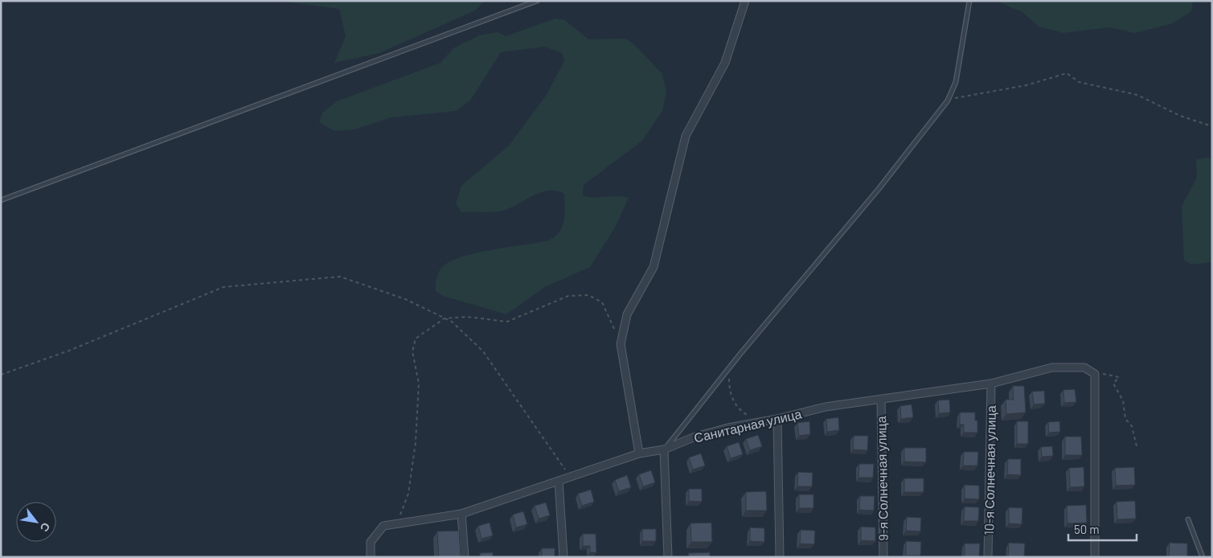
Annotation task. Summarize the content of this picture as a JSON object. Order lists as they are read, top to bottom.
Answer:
{
  "streets": {
    "street": ["Санитарная улица", "10-я Солнечная улица", "9-я Солнечная улица"]
  },
  "crossings": [
    ["Санитарная улица", "10-я Солнечная улица"],
    ["Санитарная улица", "9-я Солнечная улица"]
  ],
  "scale_bar": "50 m",
  "north": "bottom right"
}
